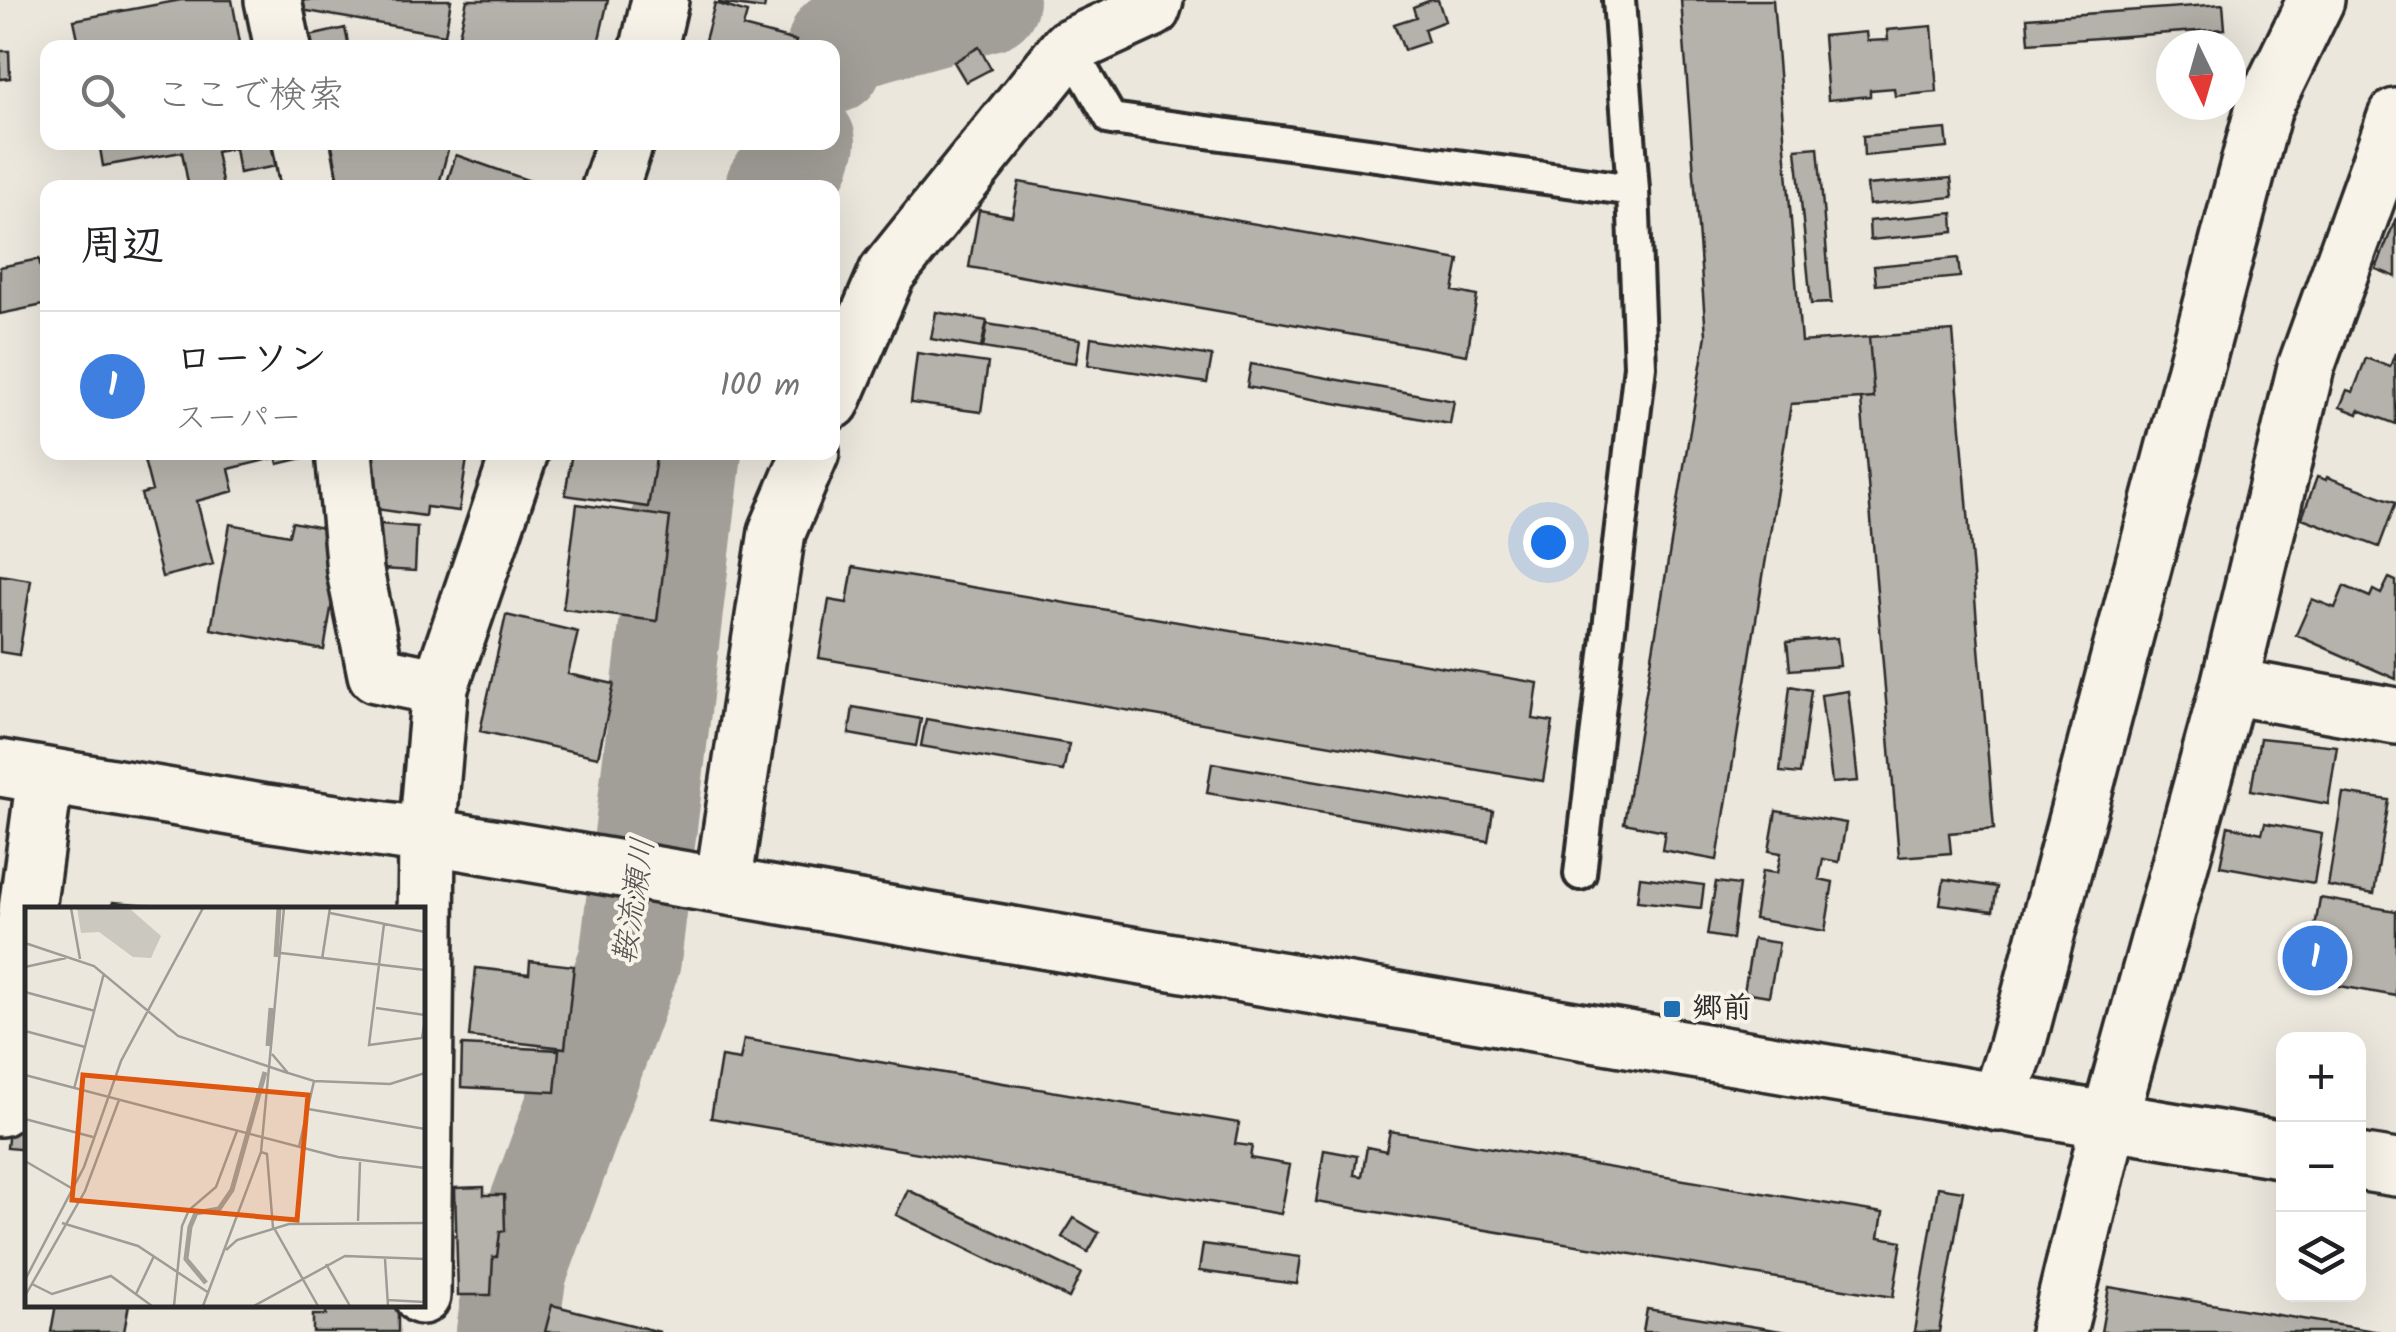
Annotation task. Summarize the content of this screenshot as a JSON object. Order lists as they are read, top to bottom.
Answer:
{
  "water": ["鞍流瀬川"],
  "places": {
    "transit": ["郷前"]
  },
  "north": "bottom",
  "page": {
    "search": "ここで検索",
    "heading": "周辺",
    "list": [
      {
        "mark": "1",
        "name": "ローソン",
        "note": "スーパー",
        "value": "100 m"
      }
    ],
    "pins": "1",
    "map_buttons": ["+", "−"]
  }
}
